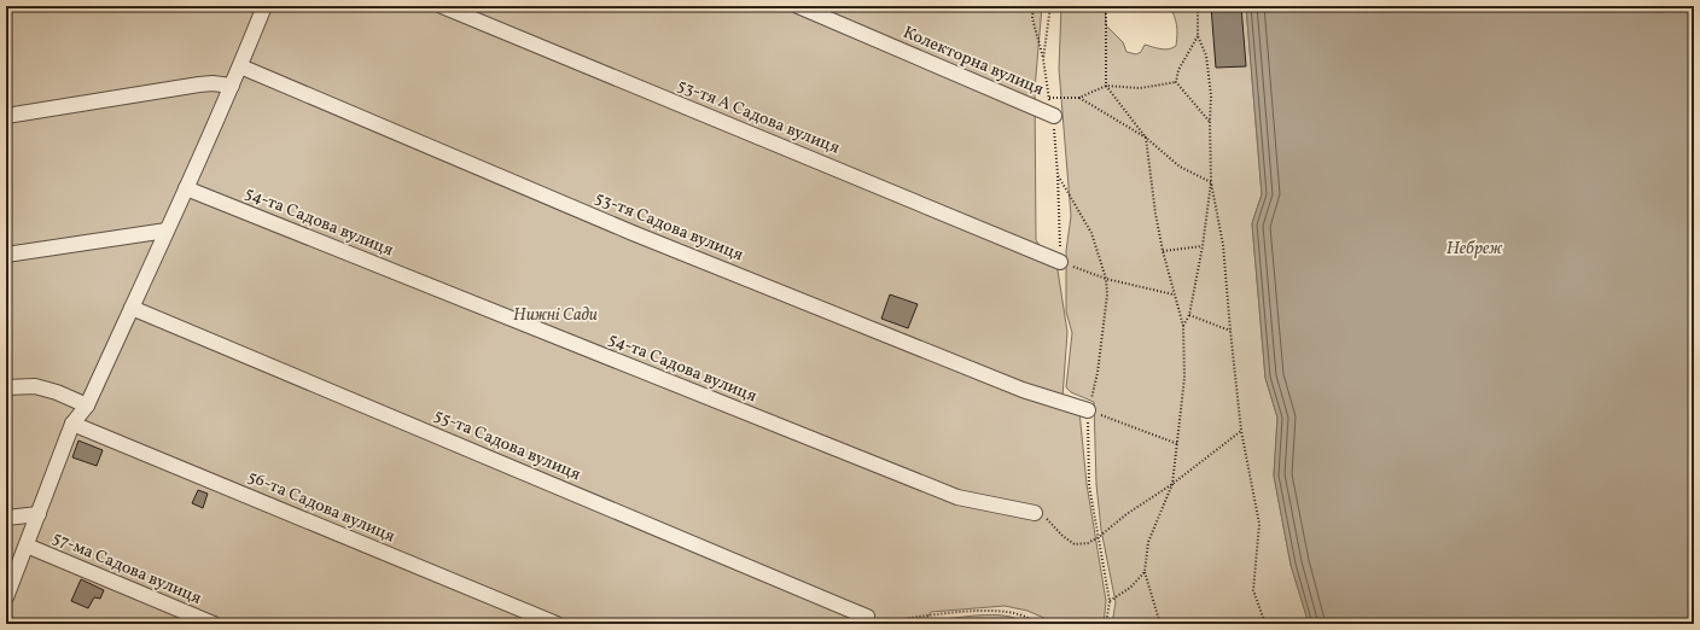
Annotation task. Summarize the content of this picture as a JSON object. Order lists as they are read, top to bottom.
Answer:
{
  "streets": {
    "street": [
      "Колекторна вулиця",
      "53-тя А Садова вулиця",
      "54-та Садова вулиця",
      "53-тя Садова вулиця",
      "55-та Садова вулиця",
      "56-та Садова вулиця",
      "57-ма Садова вулиця"
    ]
  },
  "water": ["Небреж"],
  "parks": ["Нижні Сади"]
}
